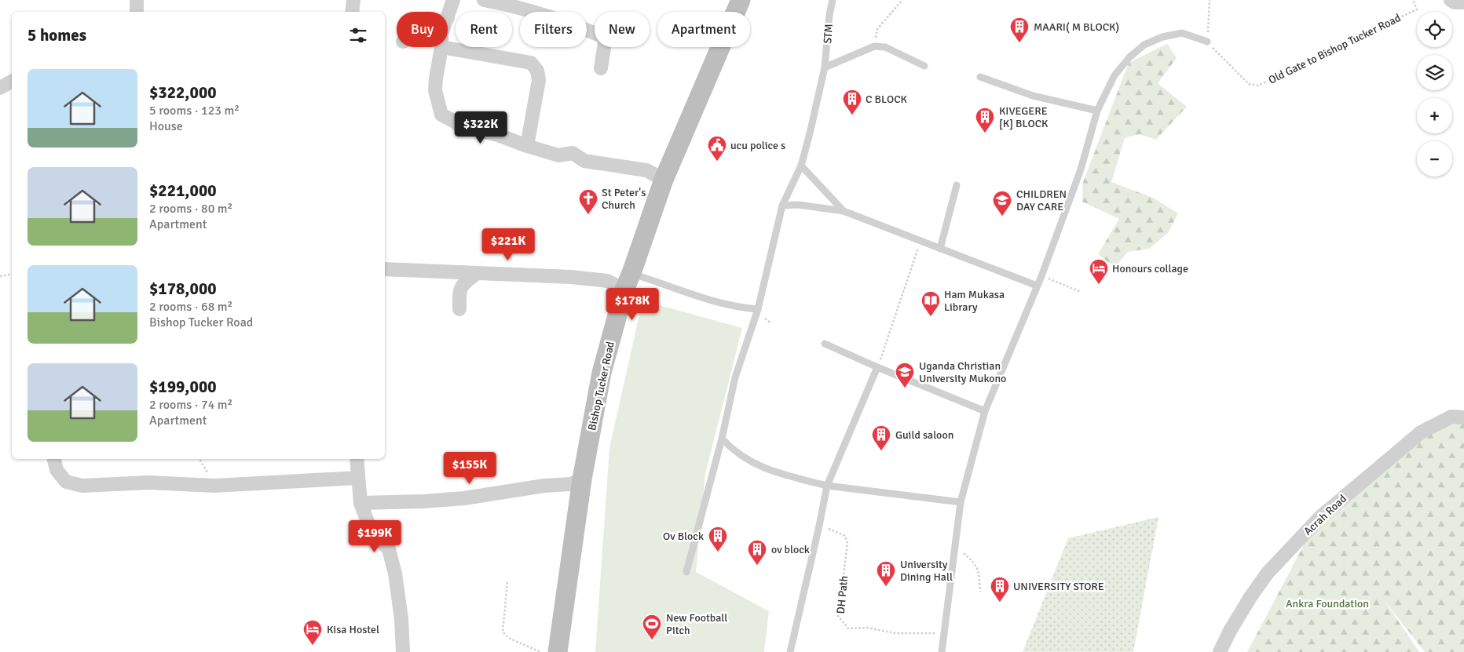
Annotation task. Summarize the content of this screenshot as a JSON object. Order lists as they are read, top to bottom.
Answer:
{
  "streets": {
    "main road": ["Bishop Tucker Road"],
    "street": ["Acrah Road"],
    "lane": ["STM"],
    "path": ["Old Gate to Bishop Tucker Road", "DH Path"]
  },
  "parks": ["Ankra Foundation"],
  "places": {
    "building": [
      "MAARI( M BLOCK)",
      "C BLOCK",
      "KIVEGERE [K] BLOCK",
      "Guild saloon",
      "Ov Block",
      "ov block",
      "University Dining Hall",
      "UNIVERSITY STORE"
    ],
    "public building": ["ucu police s"],
    "church": ["St Peter's Church"],
    "school or university": ["CHILDREN DAY CARE", "Uganda Christian University Mukono"],
    "hotel": ["Honours collage", "Kisa Hostel"],
    "library": ["Ham Mukasa Library"],
    "sports": ["New Football Pitch"]
  },
  "page": {
    "map_buttons": ["+", "−"],
    "chip": [
      "Buy",
      "Rent",
      "Filters",
      "New",
      "Apartment"
    ],
    "heading": "5 homes",
    "list": [
      {
        "name": "$322,000",
        "note": "5 rooms · 123 m² · House"
      },
      {
        "name": "$221,000",
        "note": "2 rooms · 80 m² · Apartment"
      },
      {
        "name": "$178,000",
        "note": "2 rooms · 68 m² · Bishop Tucker Road"
      },
      {
        "name": "$199,000",
        "note": "2 rooms · 74 m² · Apartment"
      }
    ],
    "price": [
      "$322K",
      "$221K",
      "$178K",
      "$155K",
      "$199K"
    ]
  }
}
